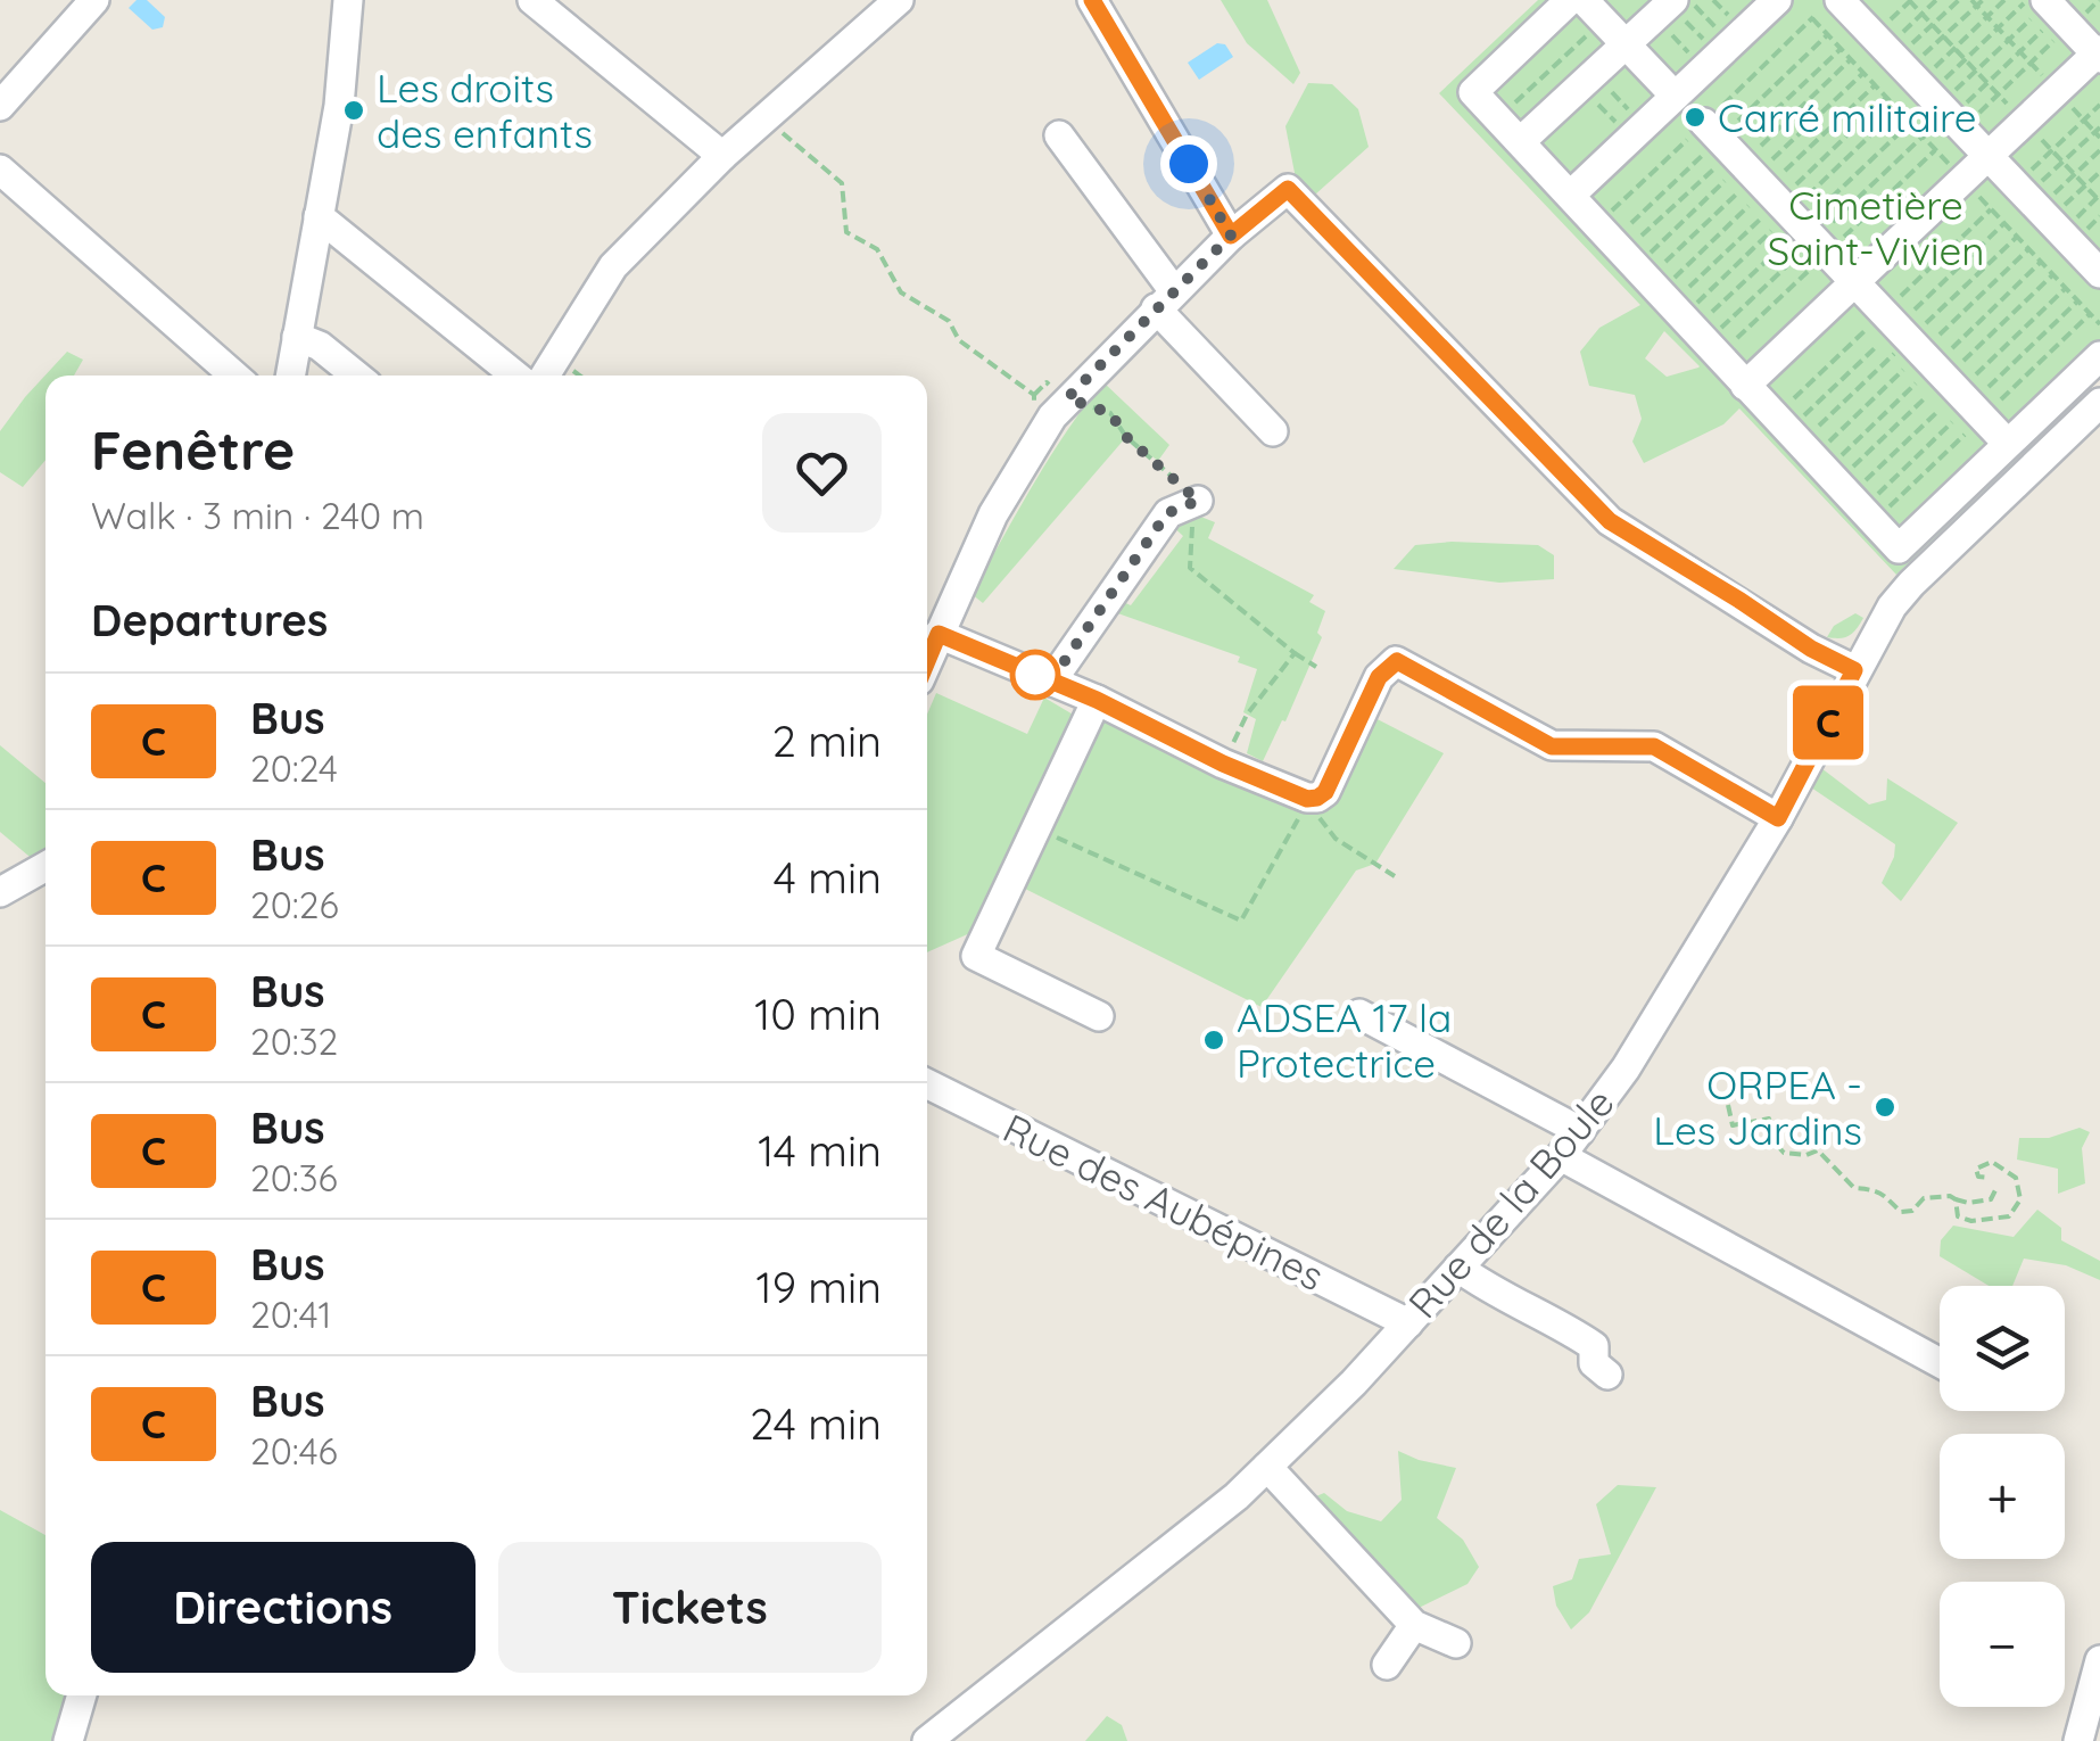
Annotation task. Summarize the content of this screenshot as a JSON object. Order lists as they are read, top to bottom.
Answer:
{
  "streets": {
    "street": ["Rue des Aubépines", "Rue de la Boule"]
  },
  "crossings": [
    ["Rue des Aubépines", "Rue de la Boule"]
  ],
  "parks": ["Cimetière Saint-Vivien"],
  "places": [
    "Les droits des enfants",
    "Carré militaire",
    "ADSEA 17 la Protectrice",
    "ORPEA - Les Jardins"
  ],
  "lines": ["bus line C"],
  "page": {
    "on_map": "C",
    "heading": [
      ["Fenêtre", "Walk · 3 min · 240 m"],
      "Departures"
    ],
    "list": [
      {
        "mark": "C",
        "name": "Bus",
        "note": "20:24",
        "value": "2 min"
      },
      {
        "mark": "C",
        "name": "Bus",
        "note": "20:26",
        "value": "4 min"
      },
      {
        "mark": "C",
        "name": "Bus",
        "note": "20:32",
        "value": "10 min"
      },
      {
        "mark": "C",
        "name": "Bus",
        "note": "20:36",
        "value": "14 min"
      },
      {
        "mark": "C",
        "name": "Bus",
        "note": "20:41",
        "value": "19 min"
      },
      {
        "mark": "C",
        "name": "Bus",
        "note": "20:46",
        "value": "24 min"
      }
    ],
    "map_buttons": ["+", "−"],
    "buttons": ["Directions", "Tickets"]
  }
}
